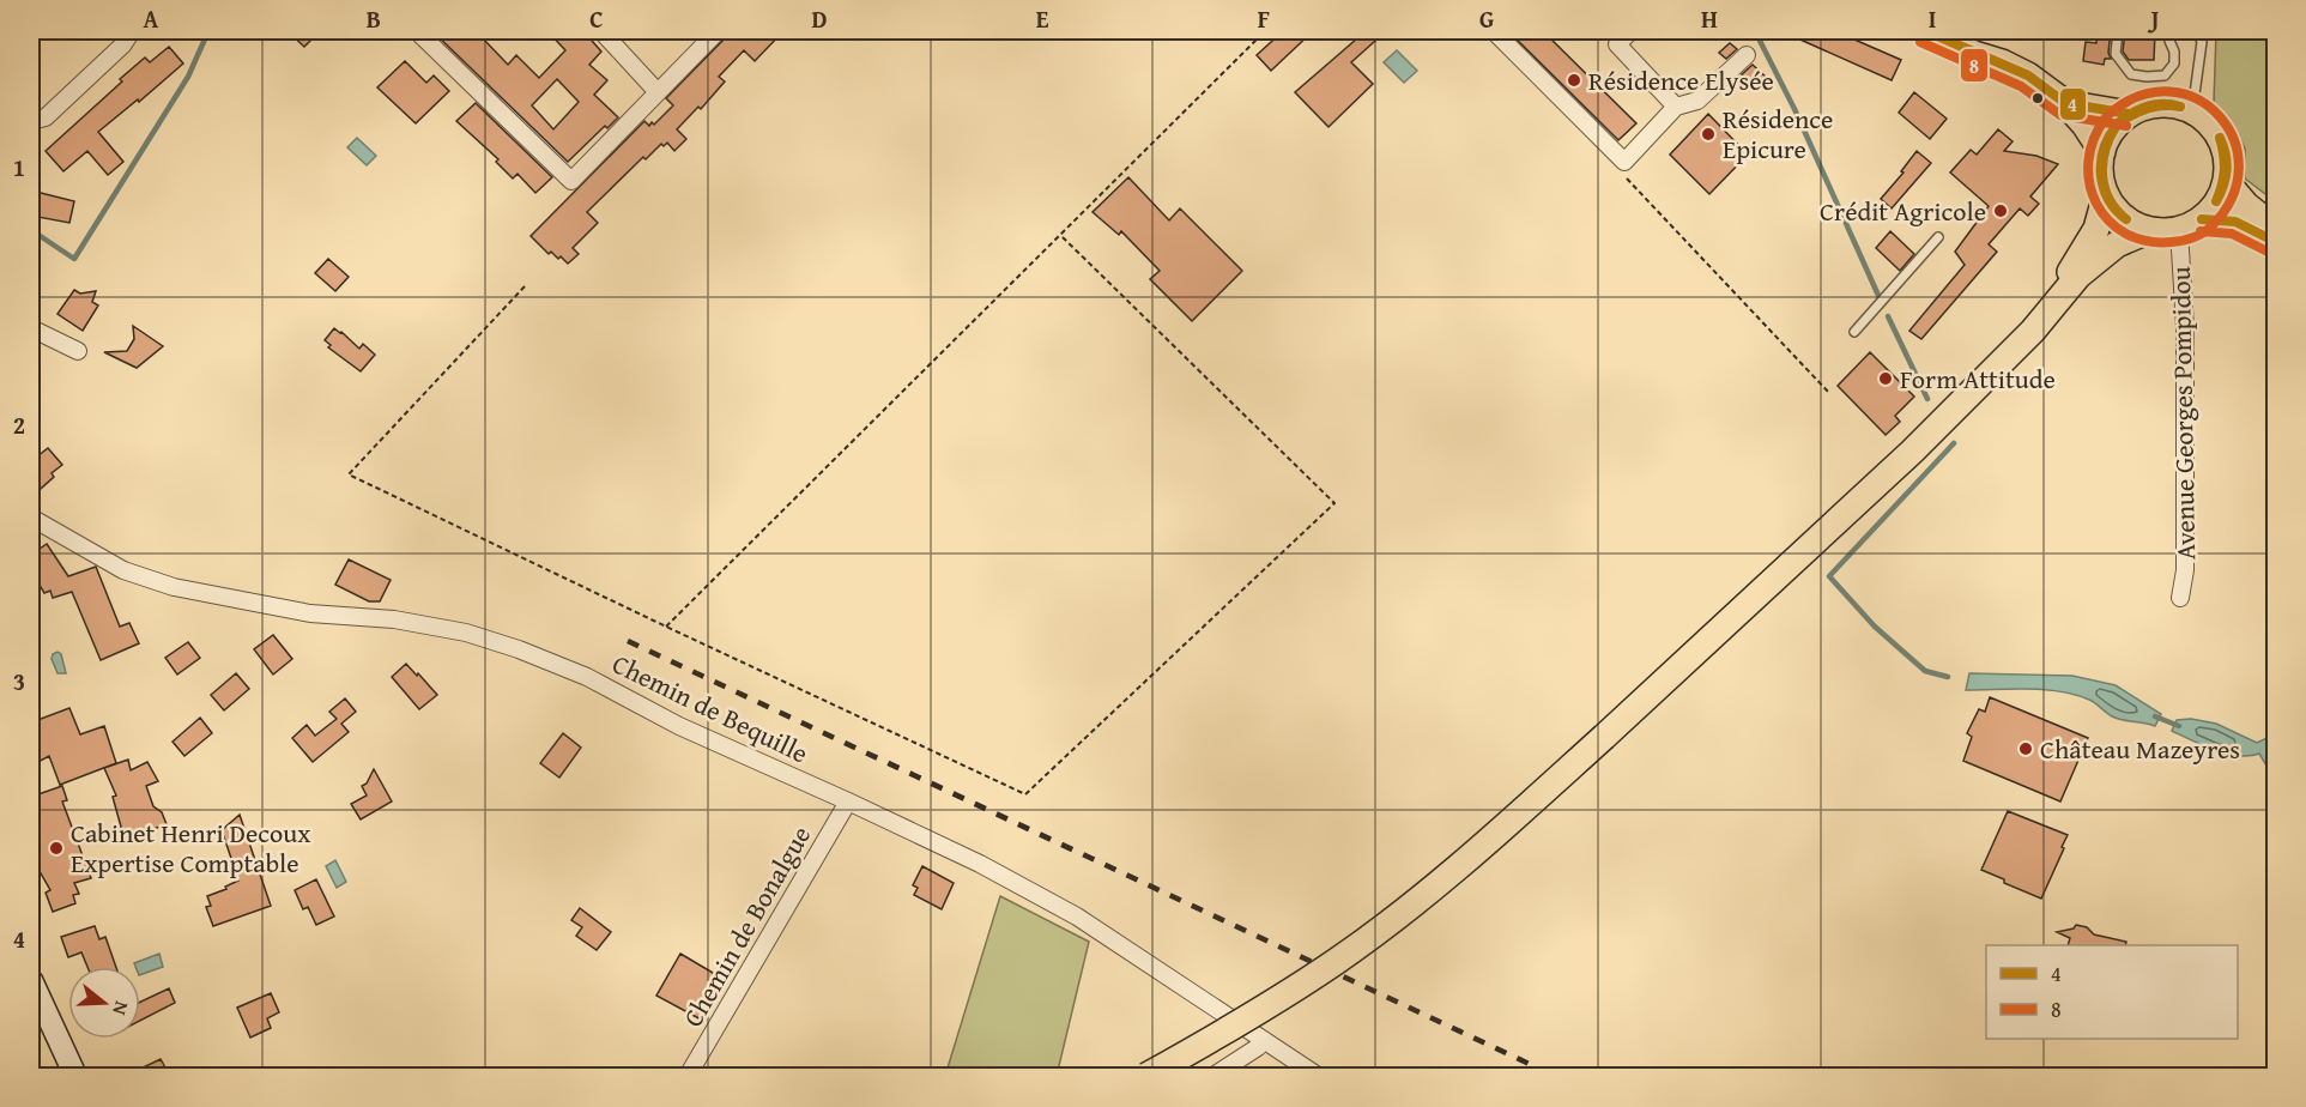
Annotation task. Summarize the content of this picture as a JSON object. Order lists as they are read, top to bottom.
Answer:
{
  "streets": {
    "street": ["Avenue Georges Pompidou", "Chemin de Bequille", "Chemin de Bonalgue"]
  },
  "crossings": [
    ["Chemin de Bequille", "Chemin de Bonalgue"]
  ],
  "places": [
    "Résidence Elysée",
    "Résidence Epicure",
    "Crédit Agricole",
    "Form Attitude",
    "Château Mazeyres",
    "Cabinet Henri Decoux Expertise Comptable"
  ],
  "lines": ["transit line 4", "transit line 8"],
  "legend": ["4", "8"],
  "north": "right",
  "grid": {
    "columns": [
      "A",
      "B",
      "C",
      "D",
      "E",
      "F",
      "G",
      "H",
      "I",
      "J"
    ],
    "rows": [
      "1",
      "2",
      "3",
      "4"
    ]
  }
}
